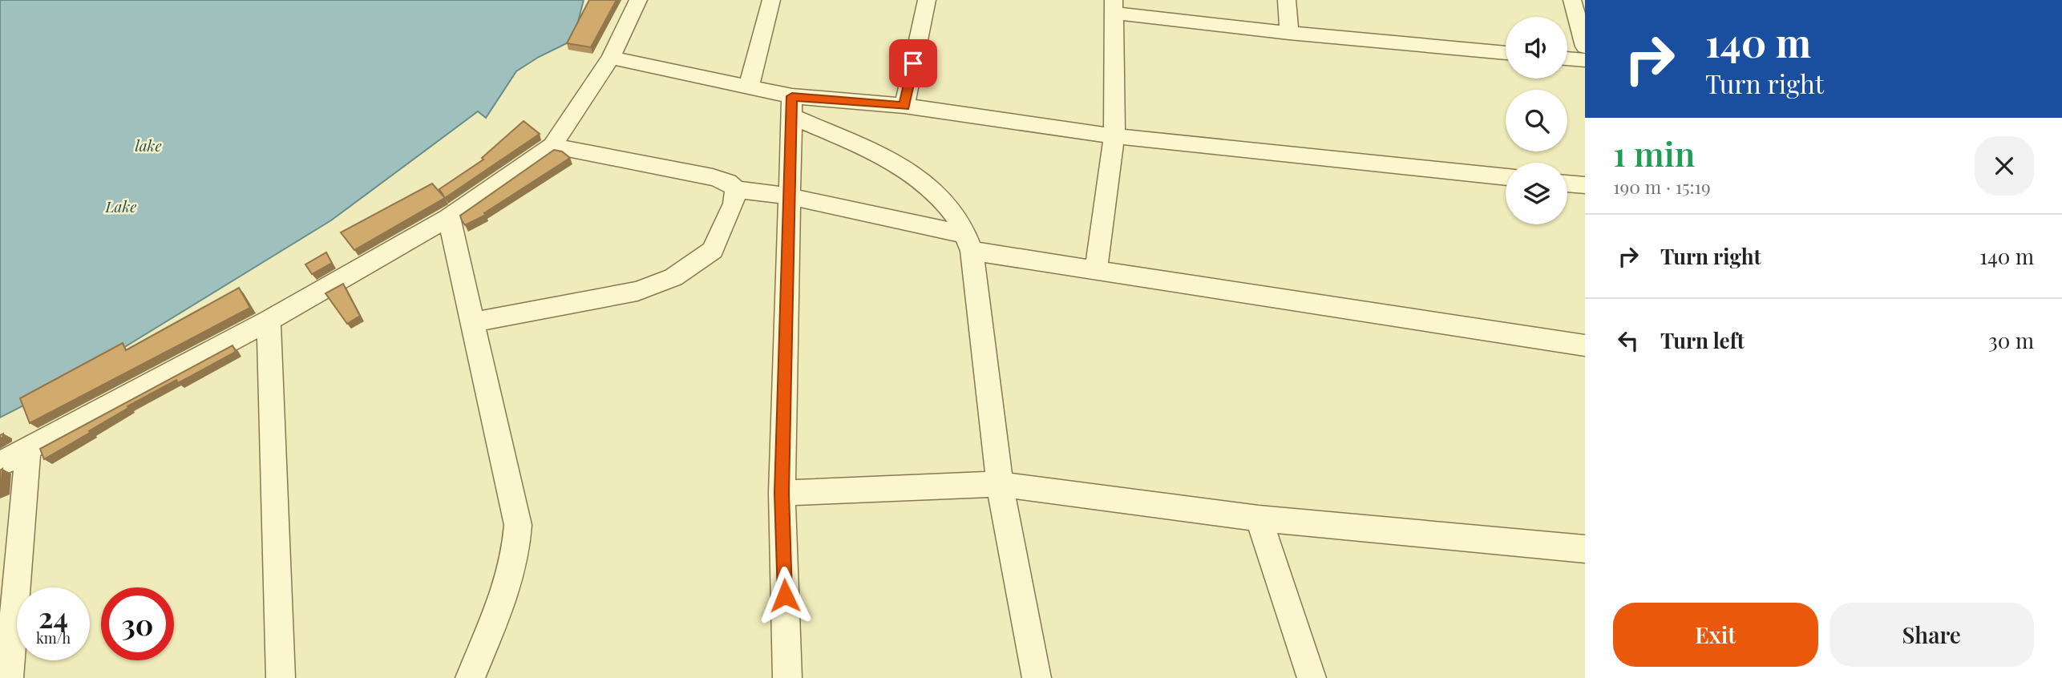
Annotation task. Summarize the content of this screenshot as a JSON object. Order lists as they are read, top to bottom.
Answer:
{
  "water": ["lake", "Lake"],
  "page": {
    "turn": ["140 m", "Turn right"],
    "heading": ["1 min", "190 m · 15:19"],
    "list": [
      {
        "name": "Turn right",
        "value": "140 m"
      },
      {
        "name": "Turn left",
        "value": "30 m"
      }
    ],
    "speed": "24 km/h",
    "limit": "30",
    "buttons": ["Exit", "Share"]
  }
}
